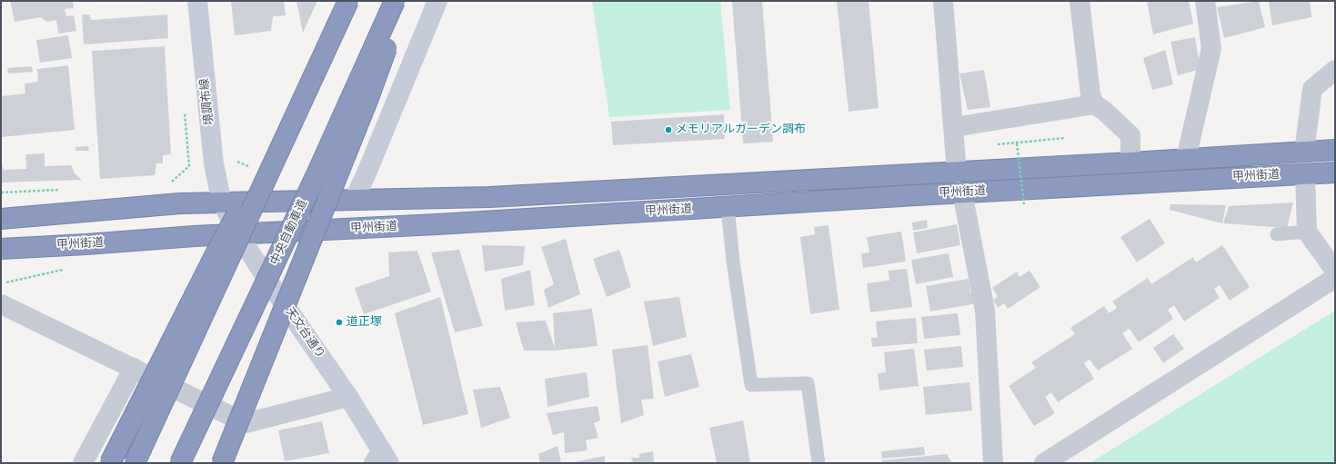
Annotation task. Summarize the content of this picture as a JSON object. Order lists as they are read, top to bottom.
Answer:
{
  "streets": {
    "highway": ["甲州街道", "中央自動車道"],
    "main road": ["境調布線", "天文台通り"]
  },
  "crossings": [
    ["境調布線", "甲州街道"],
    ["境調布線", "天文台通り"],
    ["甲州街道", "天文台通り"]
  ],
  "places": ["メモリアルガーデン調布", "道正塚"]
}
